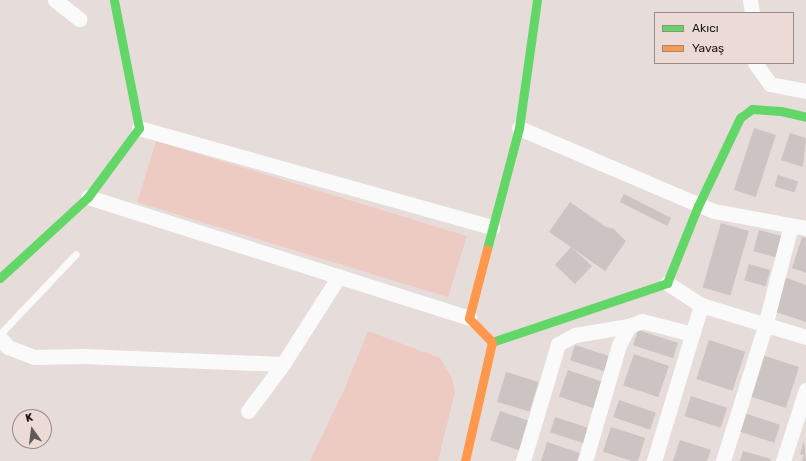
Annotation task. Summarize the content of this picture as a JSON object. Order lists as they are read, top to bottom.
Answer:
{
  "legend": ["Akıcı", "Yavaş"],
  "north": "top"
}
